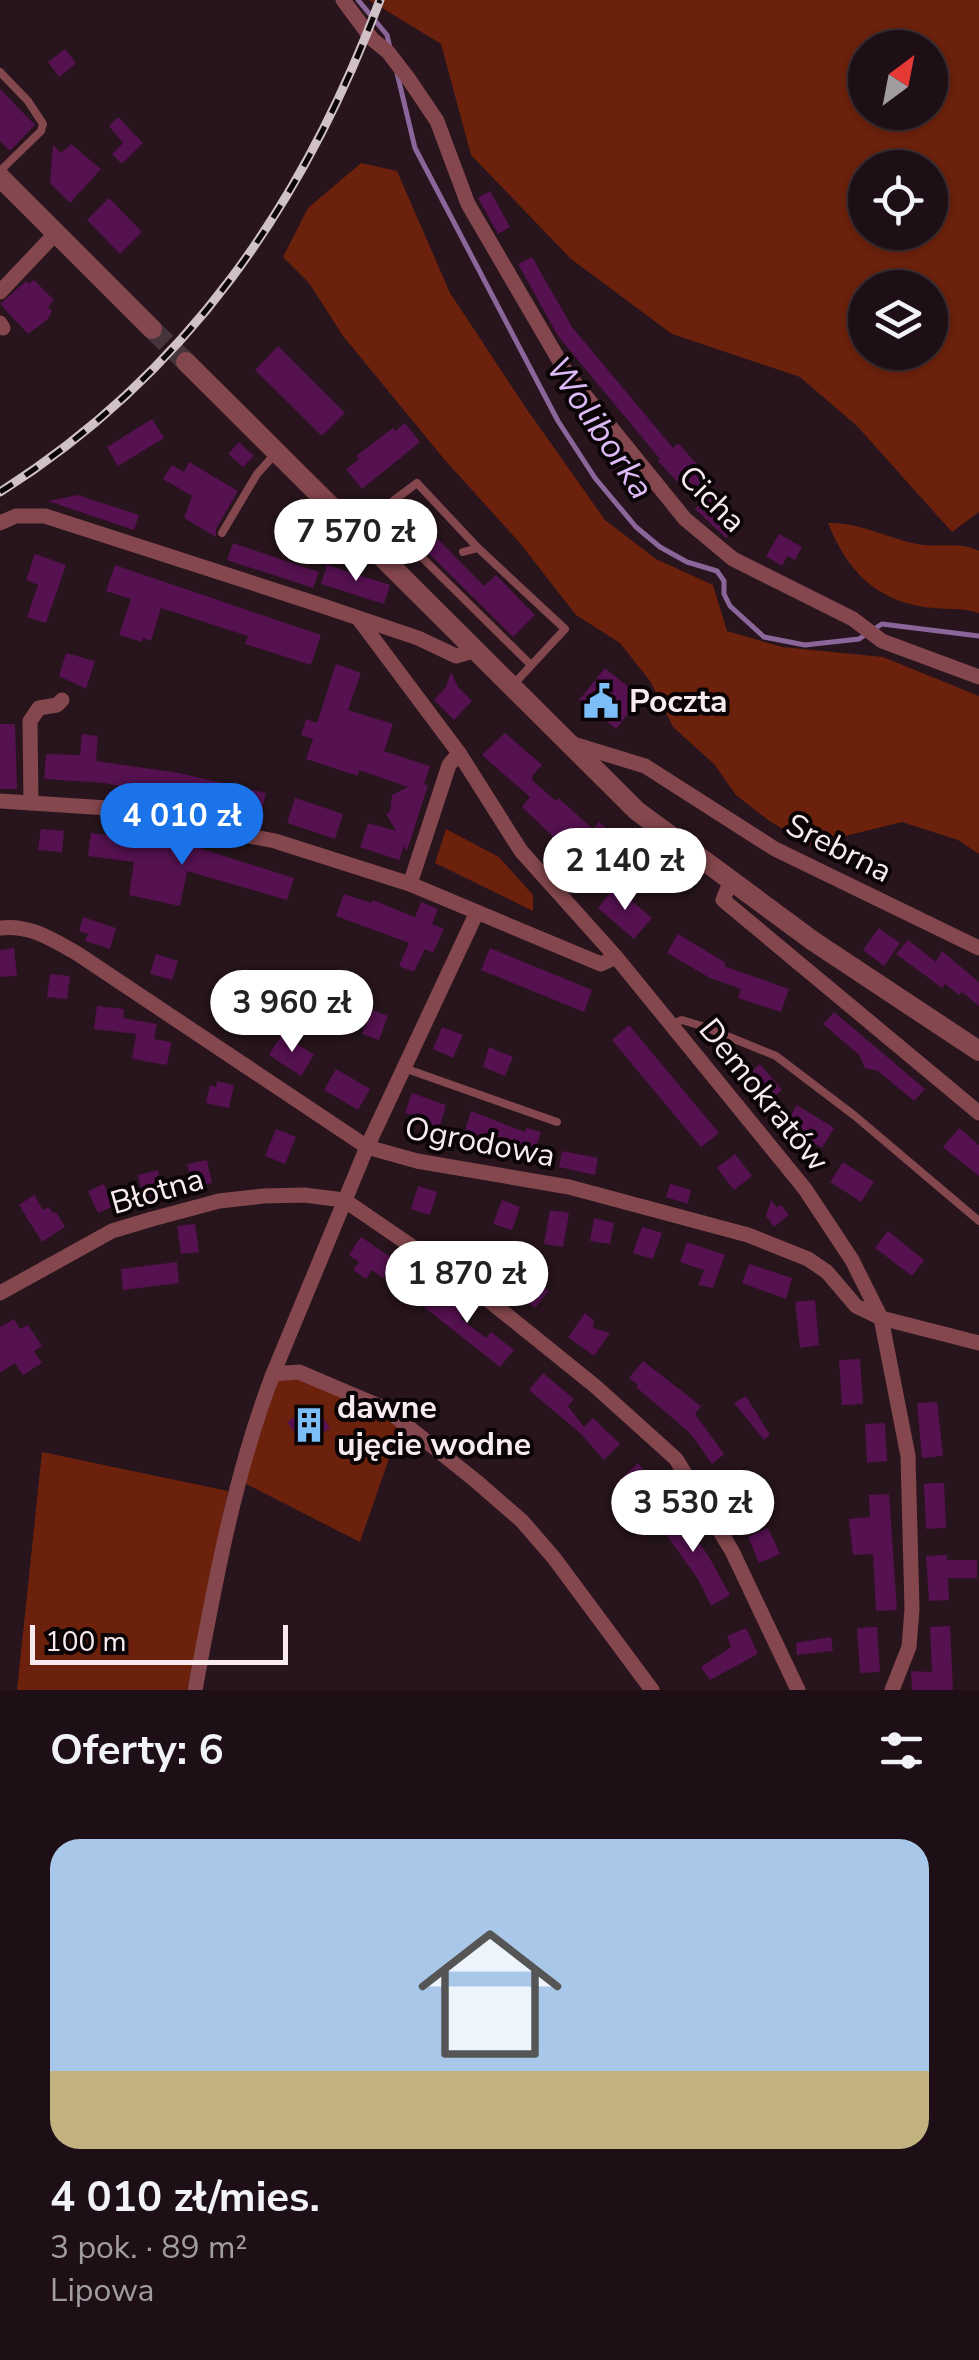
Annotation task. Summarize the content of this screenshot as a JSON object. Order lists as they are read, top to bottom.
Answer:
{
  "streets": {
    "street": [
      "Cicha",
      "Srebrna",
      "Demokratów",
      "Ogrodowa",
      "Błotna"
    ]
  },
  "crossings": [
    ["Demokratów", "Ogrodowa"]
  ],
  "water": ["Woliborka"],
  "places": {
    "public building": ["Poczta"],
    "building": ["dawne ujęcie wodne"]
  },
  "scale_bar": "100 m",
  "north": "top right",
  "page": {
    "price": [
      "7 570 zł",
      "4 010 zł",
      "2 140 zł",
      "3 960 zł",
      "1 870 zł",
      "3 530 zł"
    ],
    "scale": "100 m",
    "heading": "Oferty: 6",
    "list": [
      {
        "name": "4 010 zł/mies.",
        "note": "3 pok. · 89 m² · Lipowa"
      }
    ]
  }
}
